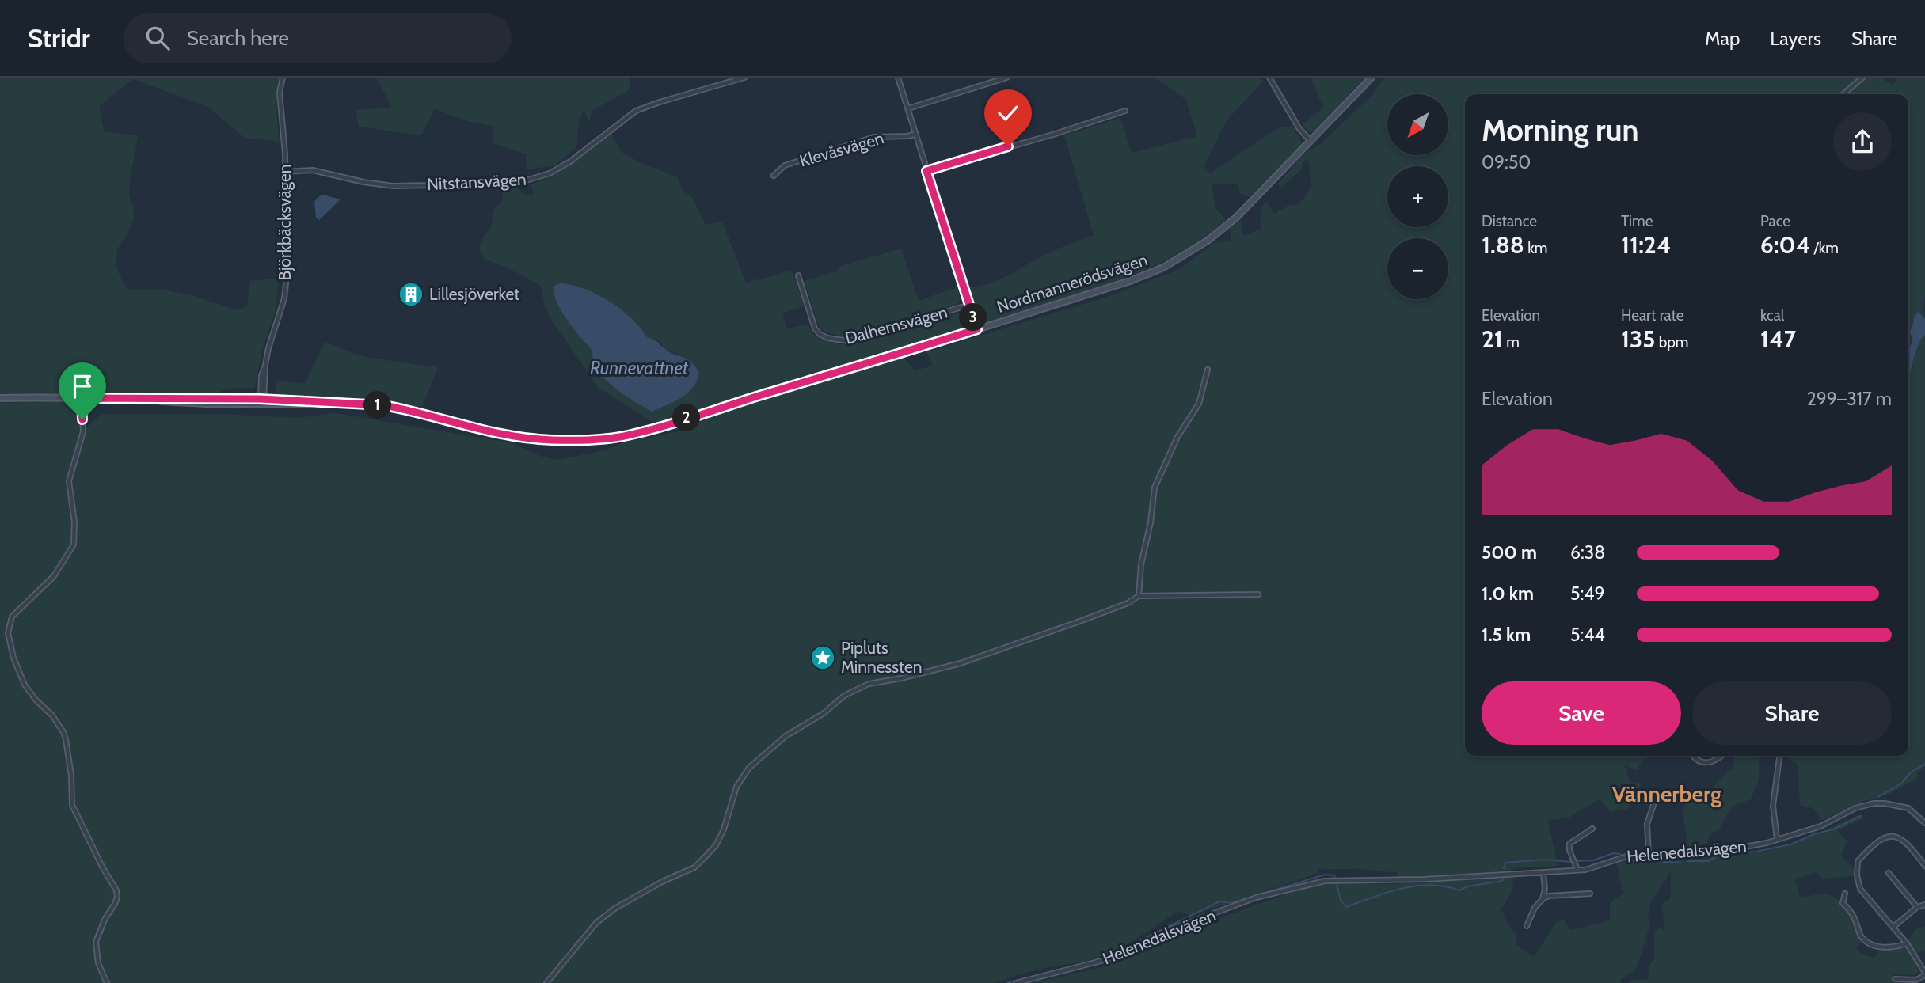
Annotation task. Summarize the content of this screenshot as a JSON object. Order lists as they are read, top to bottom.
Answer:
{
  "streets": {
    "main road": ["Nordmannerödsvägen"],
    "street": [
      "Klevåsvägen",
      "Nitstansvägen",
      "Björkbäcksvägen",
      "Dalhemsvägen",
      "Helenedalsvägen"
    ]
  },
  "crossings": [
    ["Nitstansvägen", "Björkbäcksvägen"],
    ["Björkbäcksvägen", "Nordmannerödsvägen"]
  ],
  "districts": ["Vännerberg"],
  "water": ["Runnevattnet"],
  "places": {
    "building": ["Lillesjöverket"],
    "place": ["Pipluts Minnessten"]
  },
  "north": "bottom left",
  "page": {
    "header": "Stridr",
    "search": "Search here",
    "nav": ["Map", "Layers", "Share"],
    "map_buttons": ["+", "−"],
    "heading": ["Morning run", "09:50"],
    "stats": [
      ["Distance", "1.88 km"],
      ["Time", "11:24"],
      ["Pace", "6:04 /km"],
      ["Elevation", "21 m"],
      ["Heart rate", "135 bpm"],
      ["kcal", "147"]
    ],
    "pins": ["3", "1", "2"],
    "chart": ["Elevation", "299–317 m"],
    "list": [
      {
        "name": "500 m",
        "note": "6:38"
      },
      {
        "name": "1.0 km",
        "note": "5:49"
      },
      {
        "name": "1.5 km",
        "note": "5:44"
      }
    ],
    "buttons": ["Save", "Share"]
  }
}
